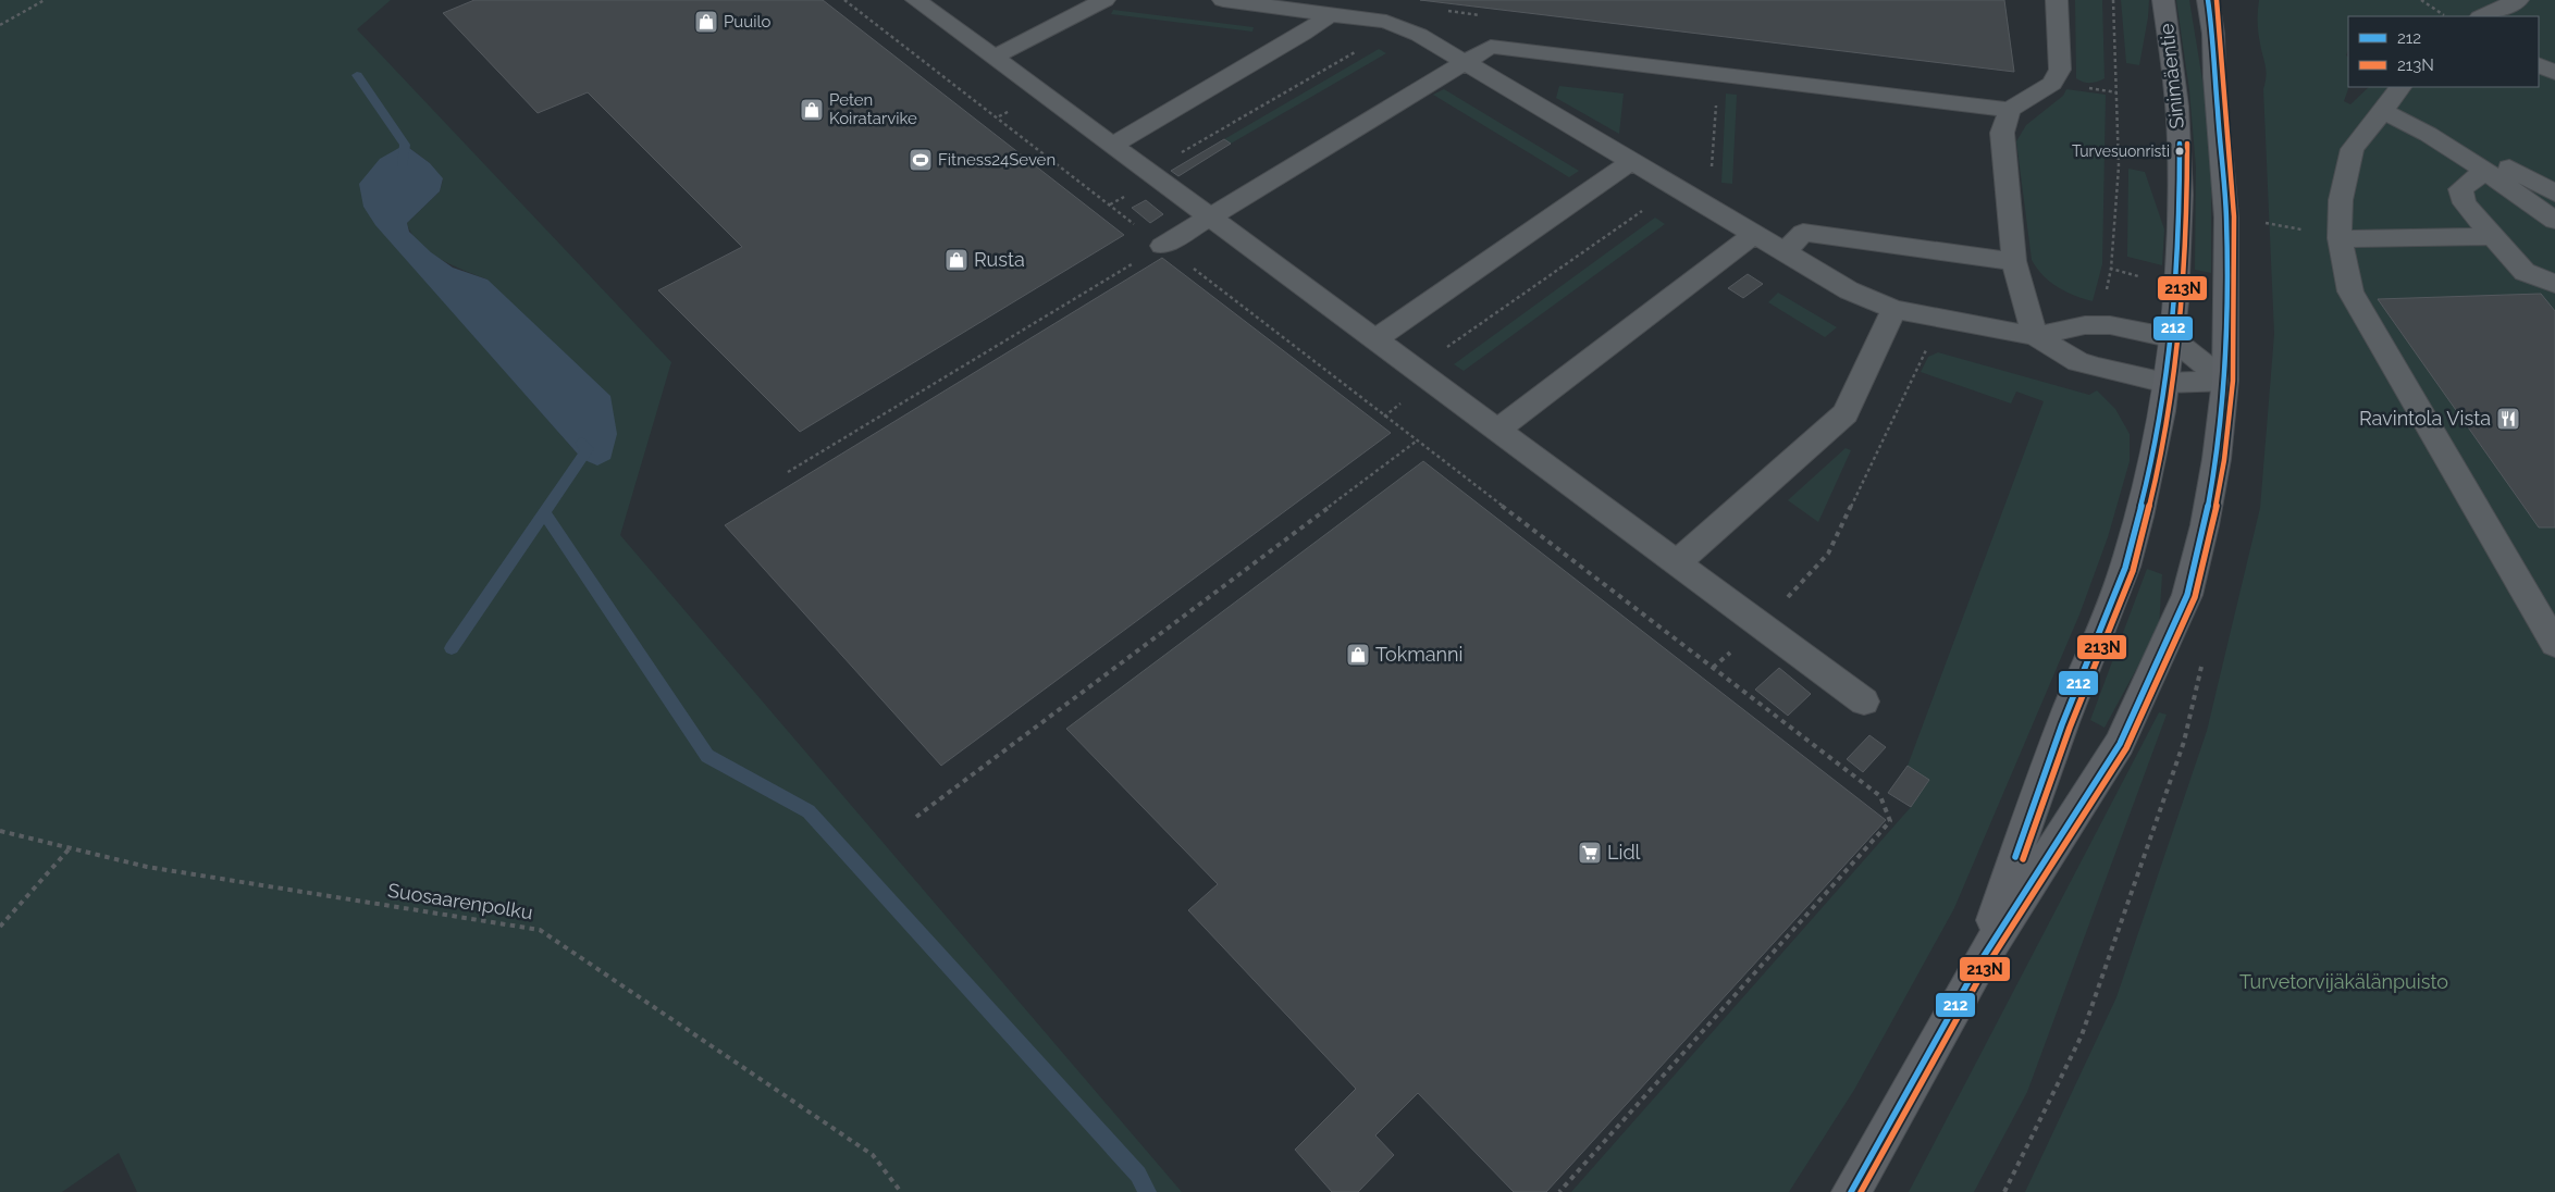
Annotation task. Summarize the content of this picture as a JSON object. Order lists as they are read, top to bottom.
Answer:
{
  "streets": {
    "main road": ["Sinimäentie"],
    "path": ["Suosaarenpolku"]
  },
  "parks": ["Turvetorvijäkälänpuisto"],
  "places": {
    "shop": [
      "Puuilo",
      "Peten Koiratarvike",
      "Rusta",
      "Tokmanni"
    ],
    "other": ["Turvesuonristi"],
    "sports": ["Fitness24Seven"],
    "restaurant": ["Ravintola Vista"],
    "supermarket": ["Lidl"]
  },
  "lines": ["transit line 212", "transit line 213N"],
  "legend": ["212", "213N"]
}
